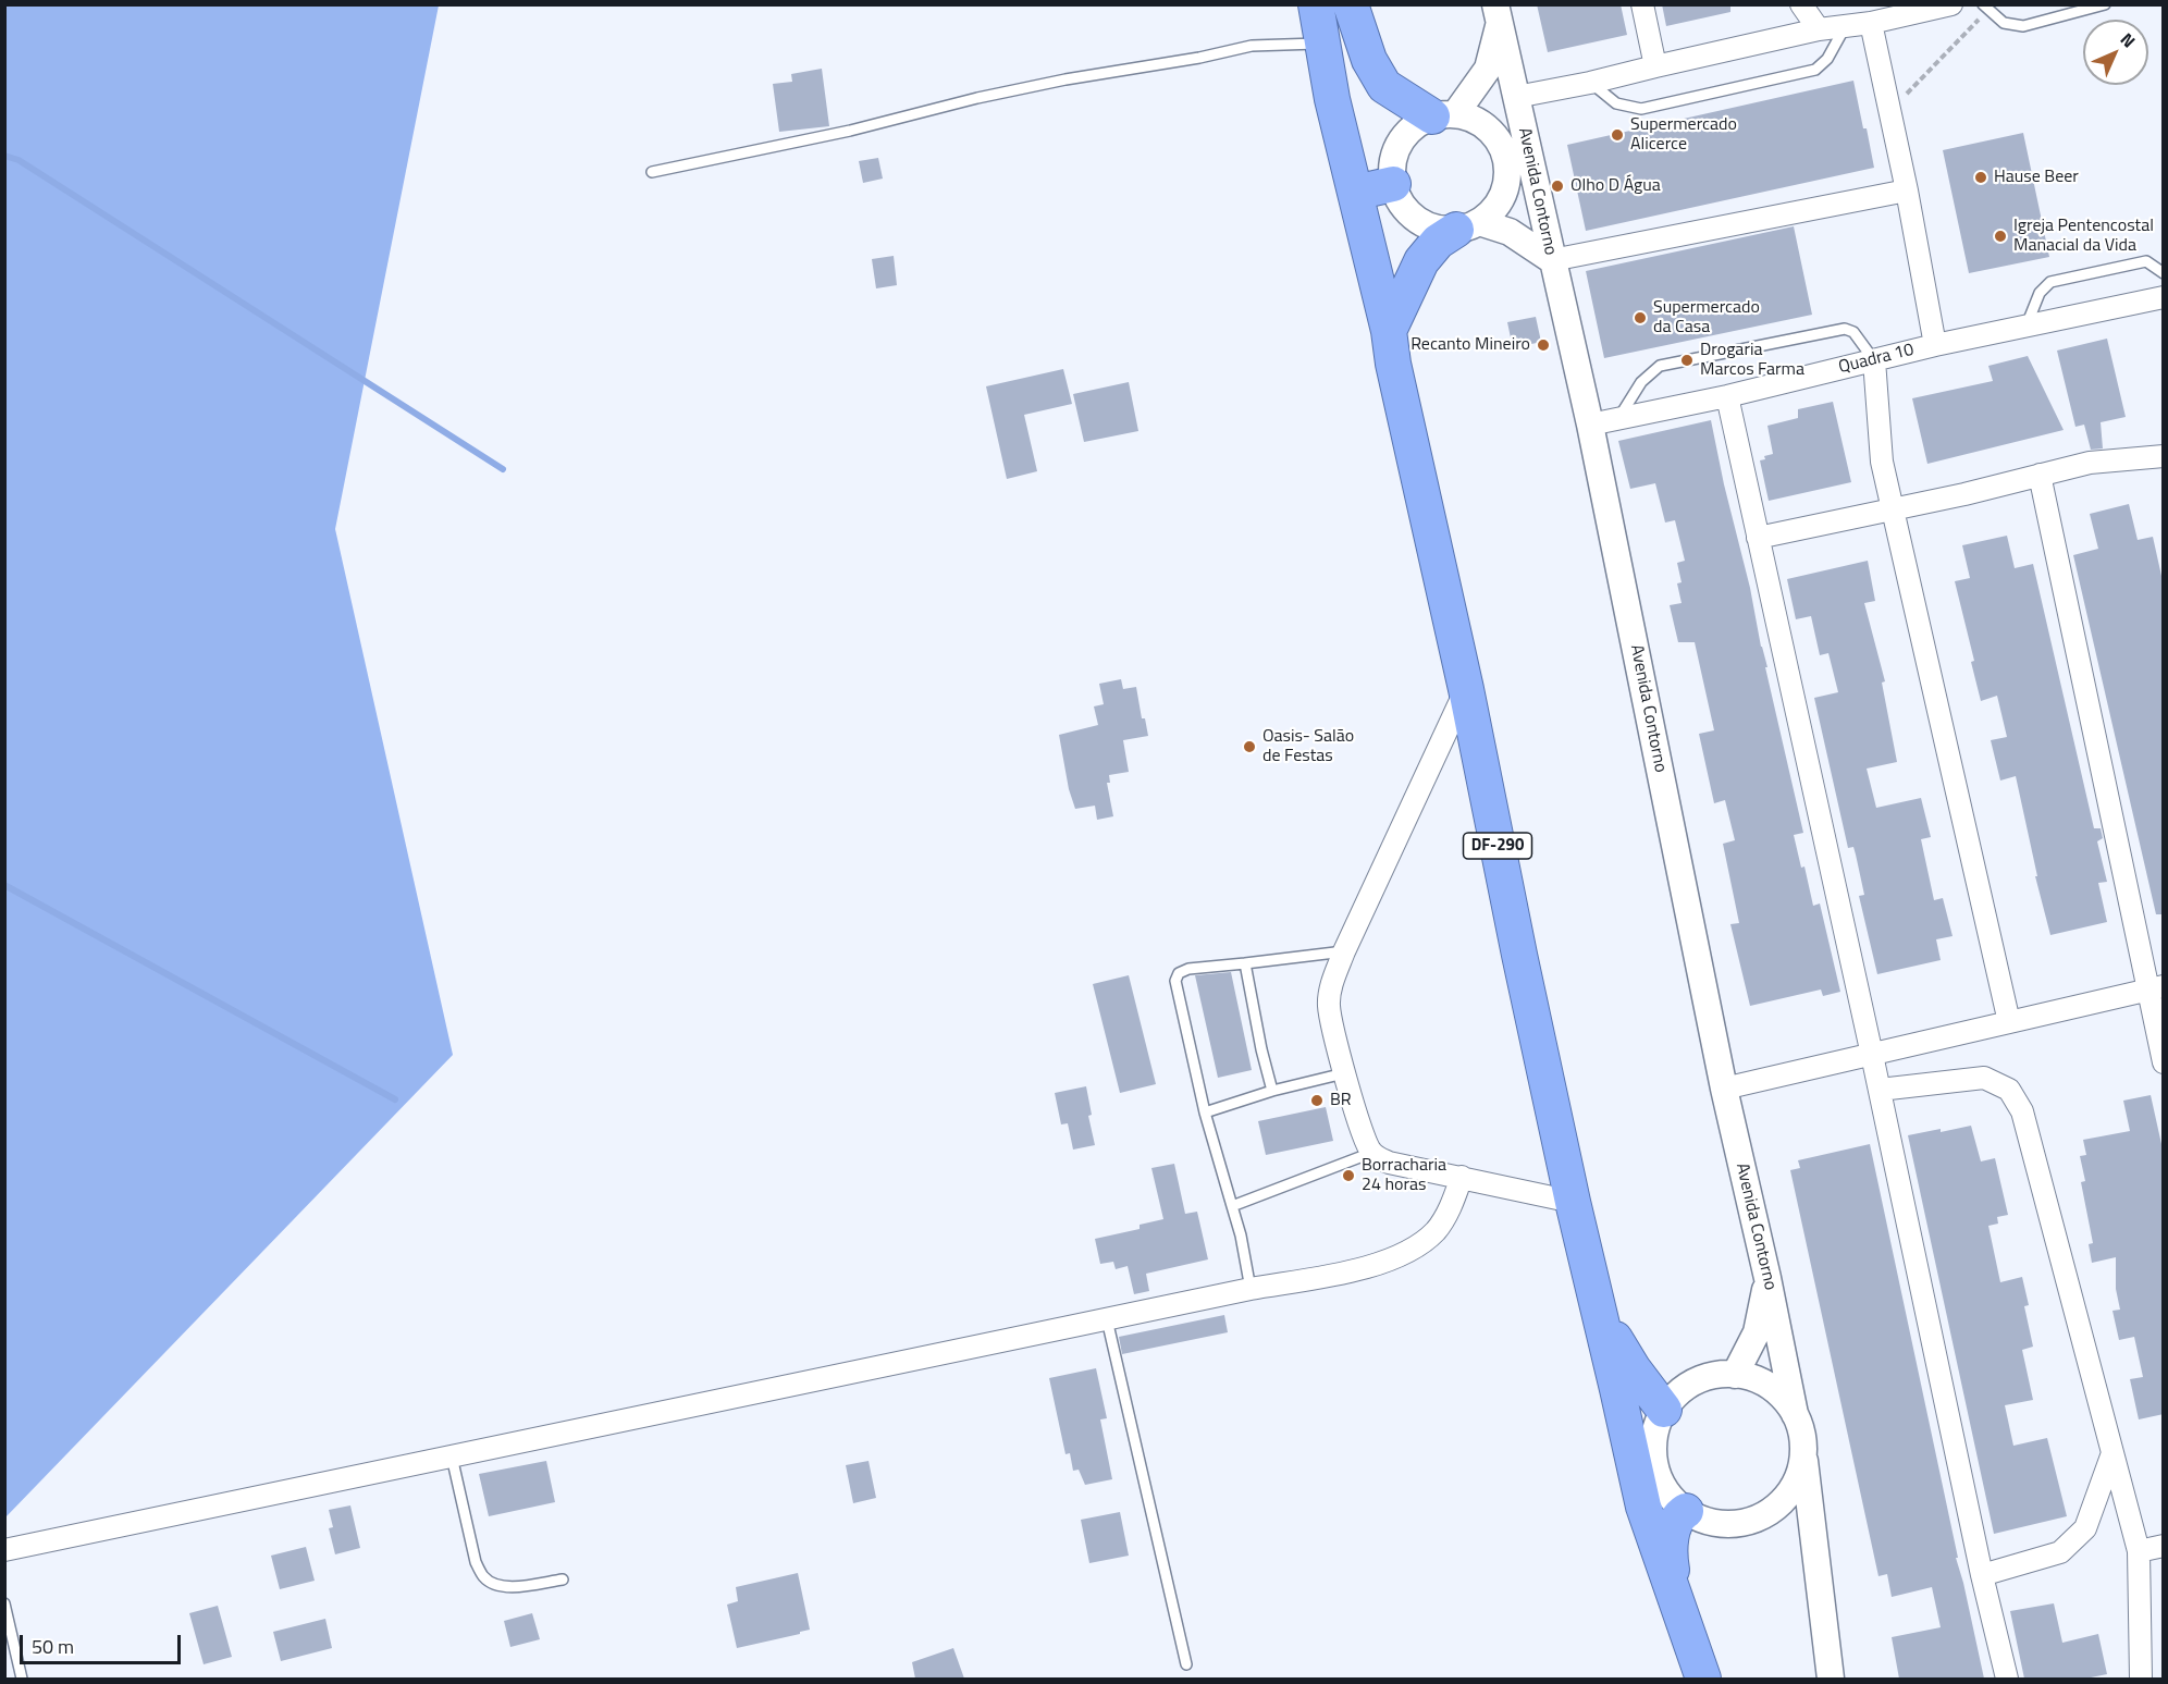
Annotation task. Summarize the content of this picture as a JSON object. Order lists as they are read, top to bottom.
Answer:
{
  "streets": {
    "highway": ["DF-290"],
    "street": ["Avenida Contorno", "Quadra 10"]
  },
  "crossings": [
    ["Avenida Contorno", "Quadra 10"]
  ],
  "places": [
    "Supermercado Alicerce",
    "Hause Beer",
    "Olho D Água",
    "Igreja Pentencostal Manacial da Vida",
    "Supermercado da Casa",
    "Recanto Mineiro",
    "Drogaria Marcos Farma",
    "Oasis- Salão de Festas",
    "BR",
    "Borracharia 24 horas"
  ],
  "scale_bar": "50 m",
  "north": "top right"
}
